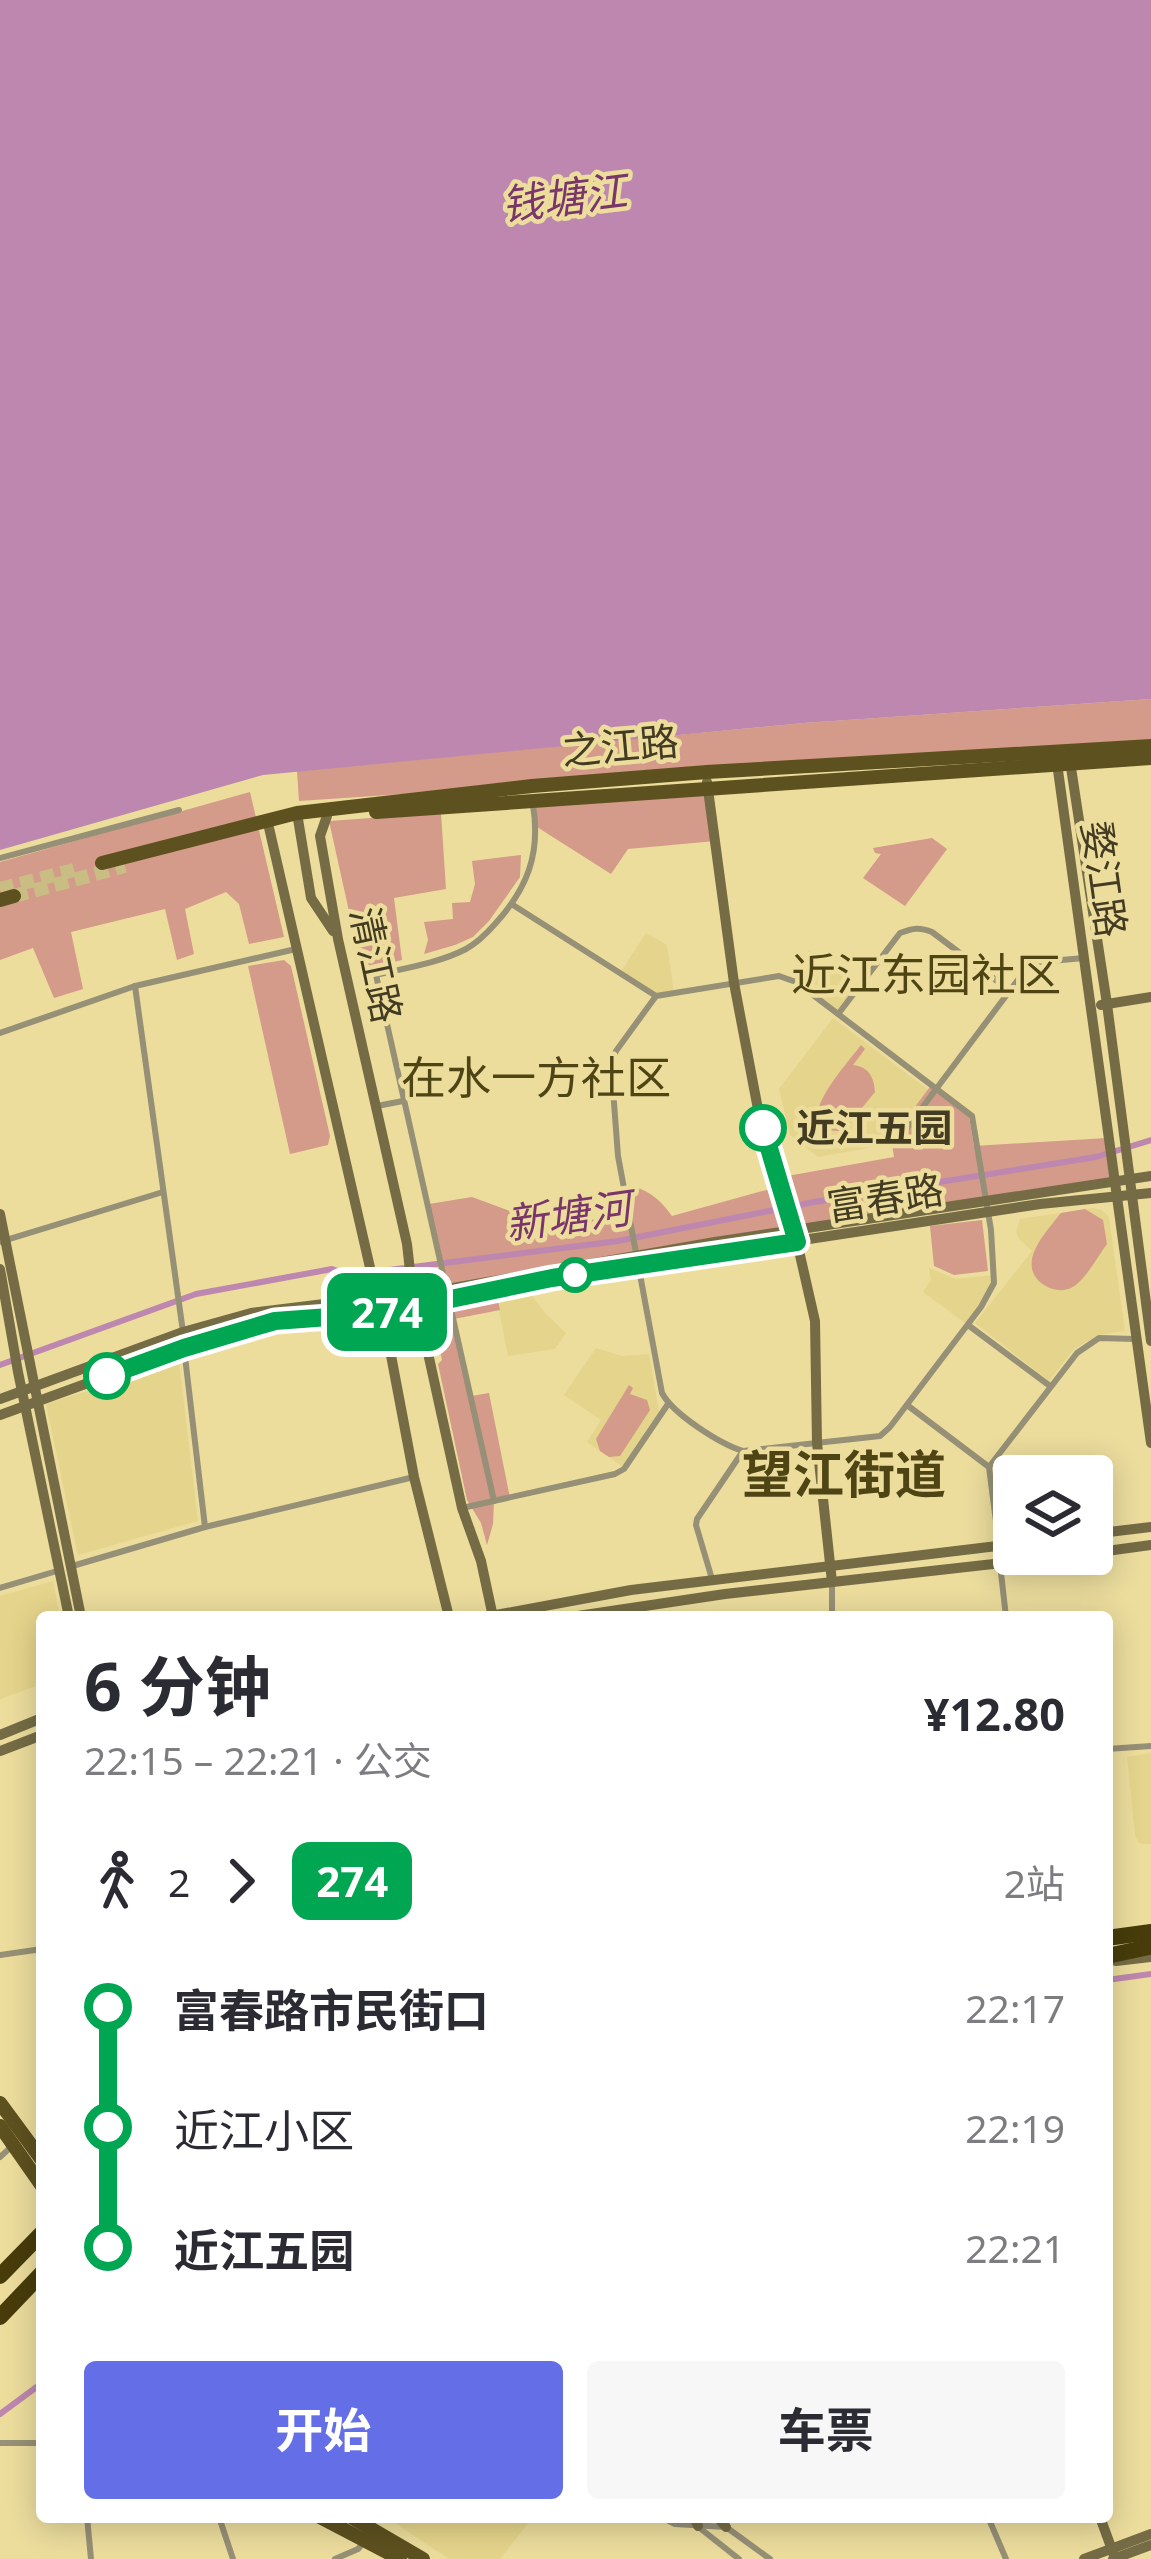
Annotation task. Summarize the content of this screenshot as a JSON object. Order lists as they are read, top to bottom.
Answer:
{
  "streets": {
    "main road": [
      "之江路",
      "婺江路",
      "清江路",
      "富春路"
    ]
  },
  "crossings": [
    ["之江路", "婺江路"],
    ["之江路", "清江路"],
    ["婺江路", "富春路"],
    ["清江路", "富春路"]
  ],
  "districts": ["近江东园社区", "在水一方社区", "望江街道"],
  "water": ["钱塘江", "新塘河"],
  "places": ["近江五园"],
  "lines": ["bus line 274"],
  "page": {
    "on_map": "274",
    "heading": ["6 分钟", "22:15 – 22:21 · 公交", "¥12.80"],
    "legs": ["2", "274", "2站"],
    "list": [
      {
        "name": "富春路市民街口",
        "value": "22:17"
      },
      {
        "name": "近江小区",
        "value": "22:19"
      },
      {
        "name": "近江五园",
        "value": "22:21"
      }
    ],
    "buttons": ["开始", "车票"]
  }
}
